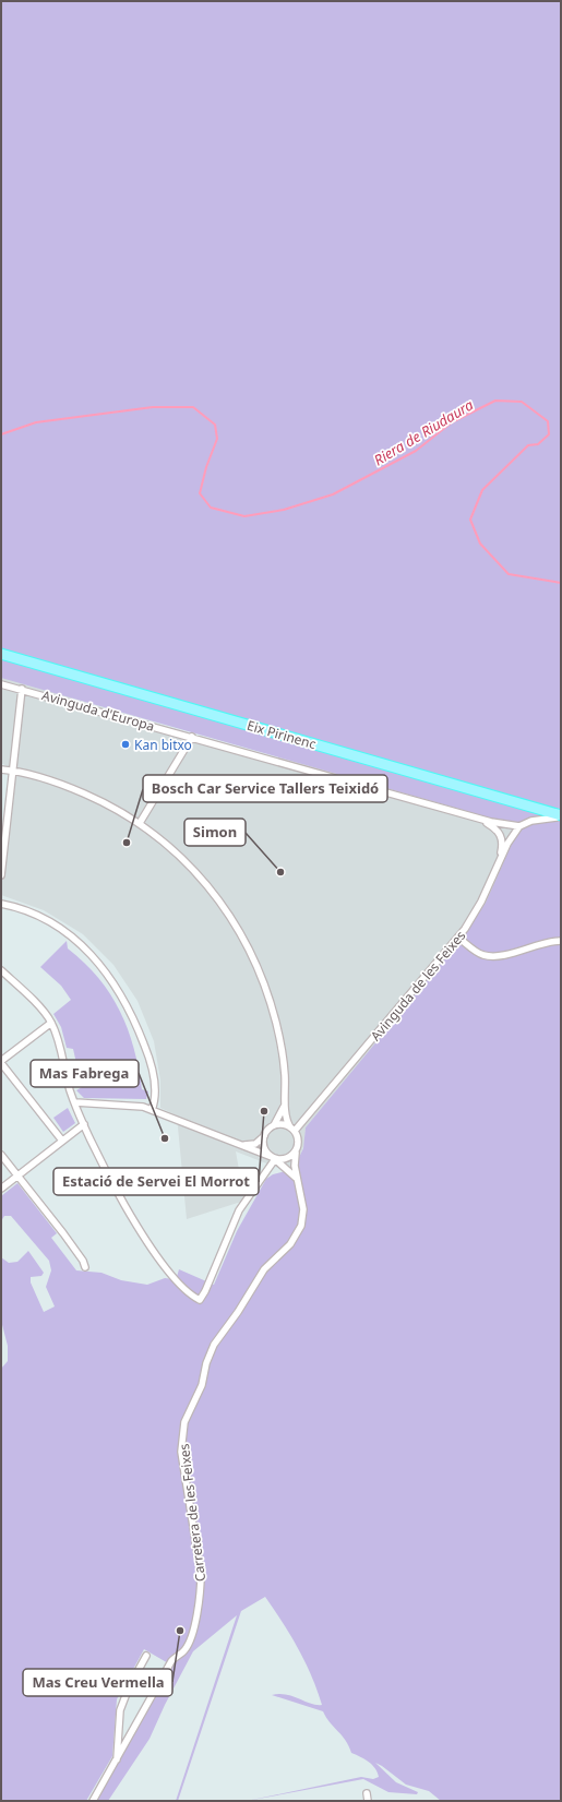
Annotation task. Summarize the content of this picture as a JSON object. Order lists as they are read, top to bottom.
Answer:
{
  "streets": {
    "main road": ["Eix Pirinenc"],
    "street": ["Avinguda d'Europa", "Avinguda de les Feixes", "Carretera de les Feixes"]
  },
  "crossings": [
    ["Avinguda d'Europa", "Avinguda de les Feixes"],
    ["Avinguda de les Feixes", "Carretera de les Feixes"]
  ],
  "water": ["Riera de Riudaura"],
  "places": [
    "Kan bitxo",
    "Bosch Car Service Tallers Teixidó",
    "Simon",
    "Estació de Servei El Morrot",
    "Mas Fabrega",
    "Mas Creu Vermella"
  ]
}
